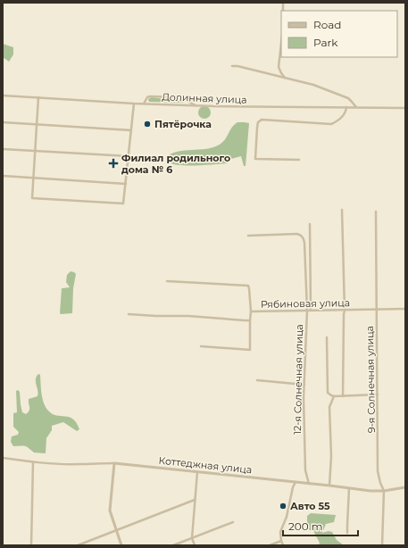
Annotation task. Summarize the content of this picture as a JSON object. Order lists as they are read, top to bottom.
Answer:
{
  "streets": {
    "street": [
      "Долинная улица",
      "Рябиновая улица",
      "12-я Солнечная улица",
      "9-я Солнечная улица",
      "Коттеджная улица"
    ]
  },
  "crossings": [
    ["Рябиновая улица", "12-я Солнечная улица"],
    ["Рябиновая улица", "9-я Солнечная улица"],
    ["12-я Солнечная улица", "Коттеджная улица"],
    ["9-я Солнечная улица", "Коттеджная улица"]
  ],
  "places": {
    "other": ["Пятёрочка", "Авто 55"],
    "health": ["Филиал родильного дома № 6"]
  },
  "legend": ["Road", "Park"],
  "scale_bar": "200 m"
}
